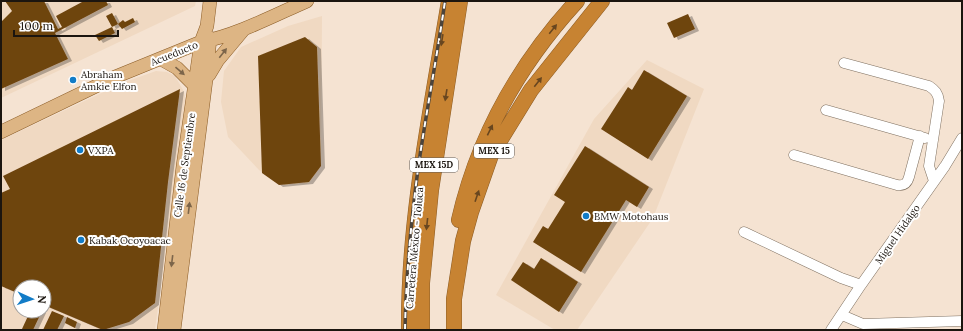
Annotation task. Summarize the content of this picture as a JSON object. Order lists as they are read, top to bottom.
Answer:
{
  "streets": {
    "highway": ["MEX 15", "MEX 15D", "Carretera México - Toluca"],
    "main road": ["Acueducto", "Calle 16 de Septiembre"],
    "street": ["Miguel Hidalgo"]
  },
  "crossings": [
    ["Acueducto", "Calle 16 de Septiembre"]
  ],
  "places": [
    "Abraham Amkie Elfon",
    "VXPA",
    "BMW Motohaus",
    "Kabak Ocoyoacac"
  ],
  "scale_bar": "100 m",
  "north": "right"
}
